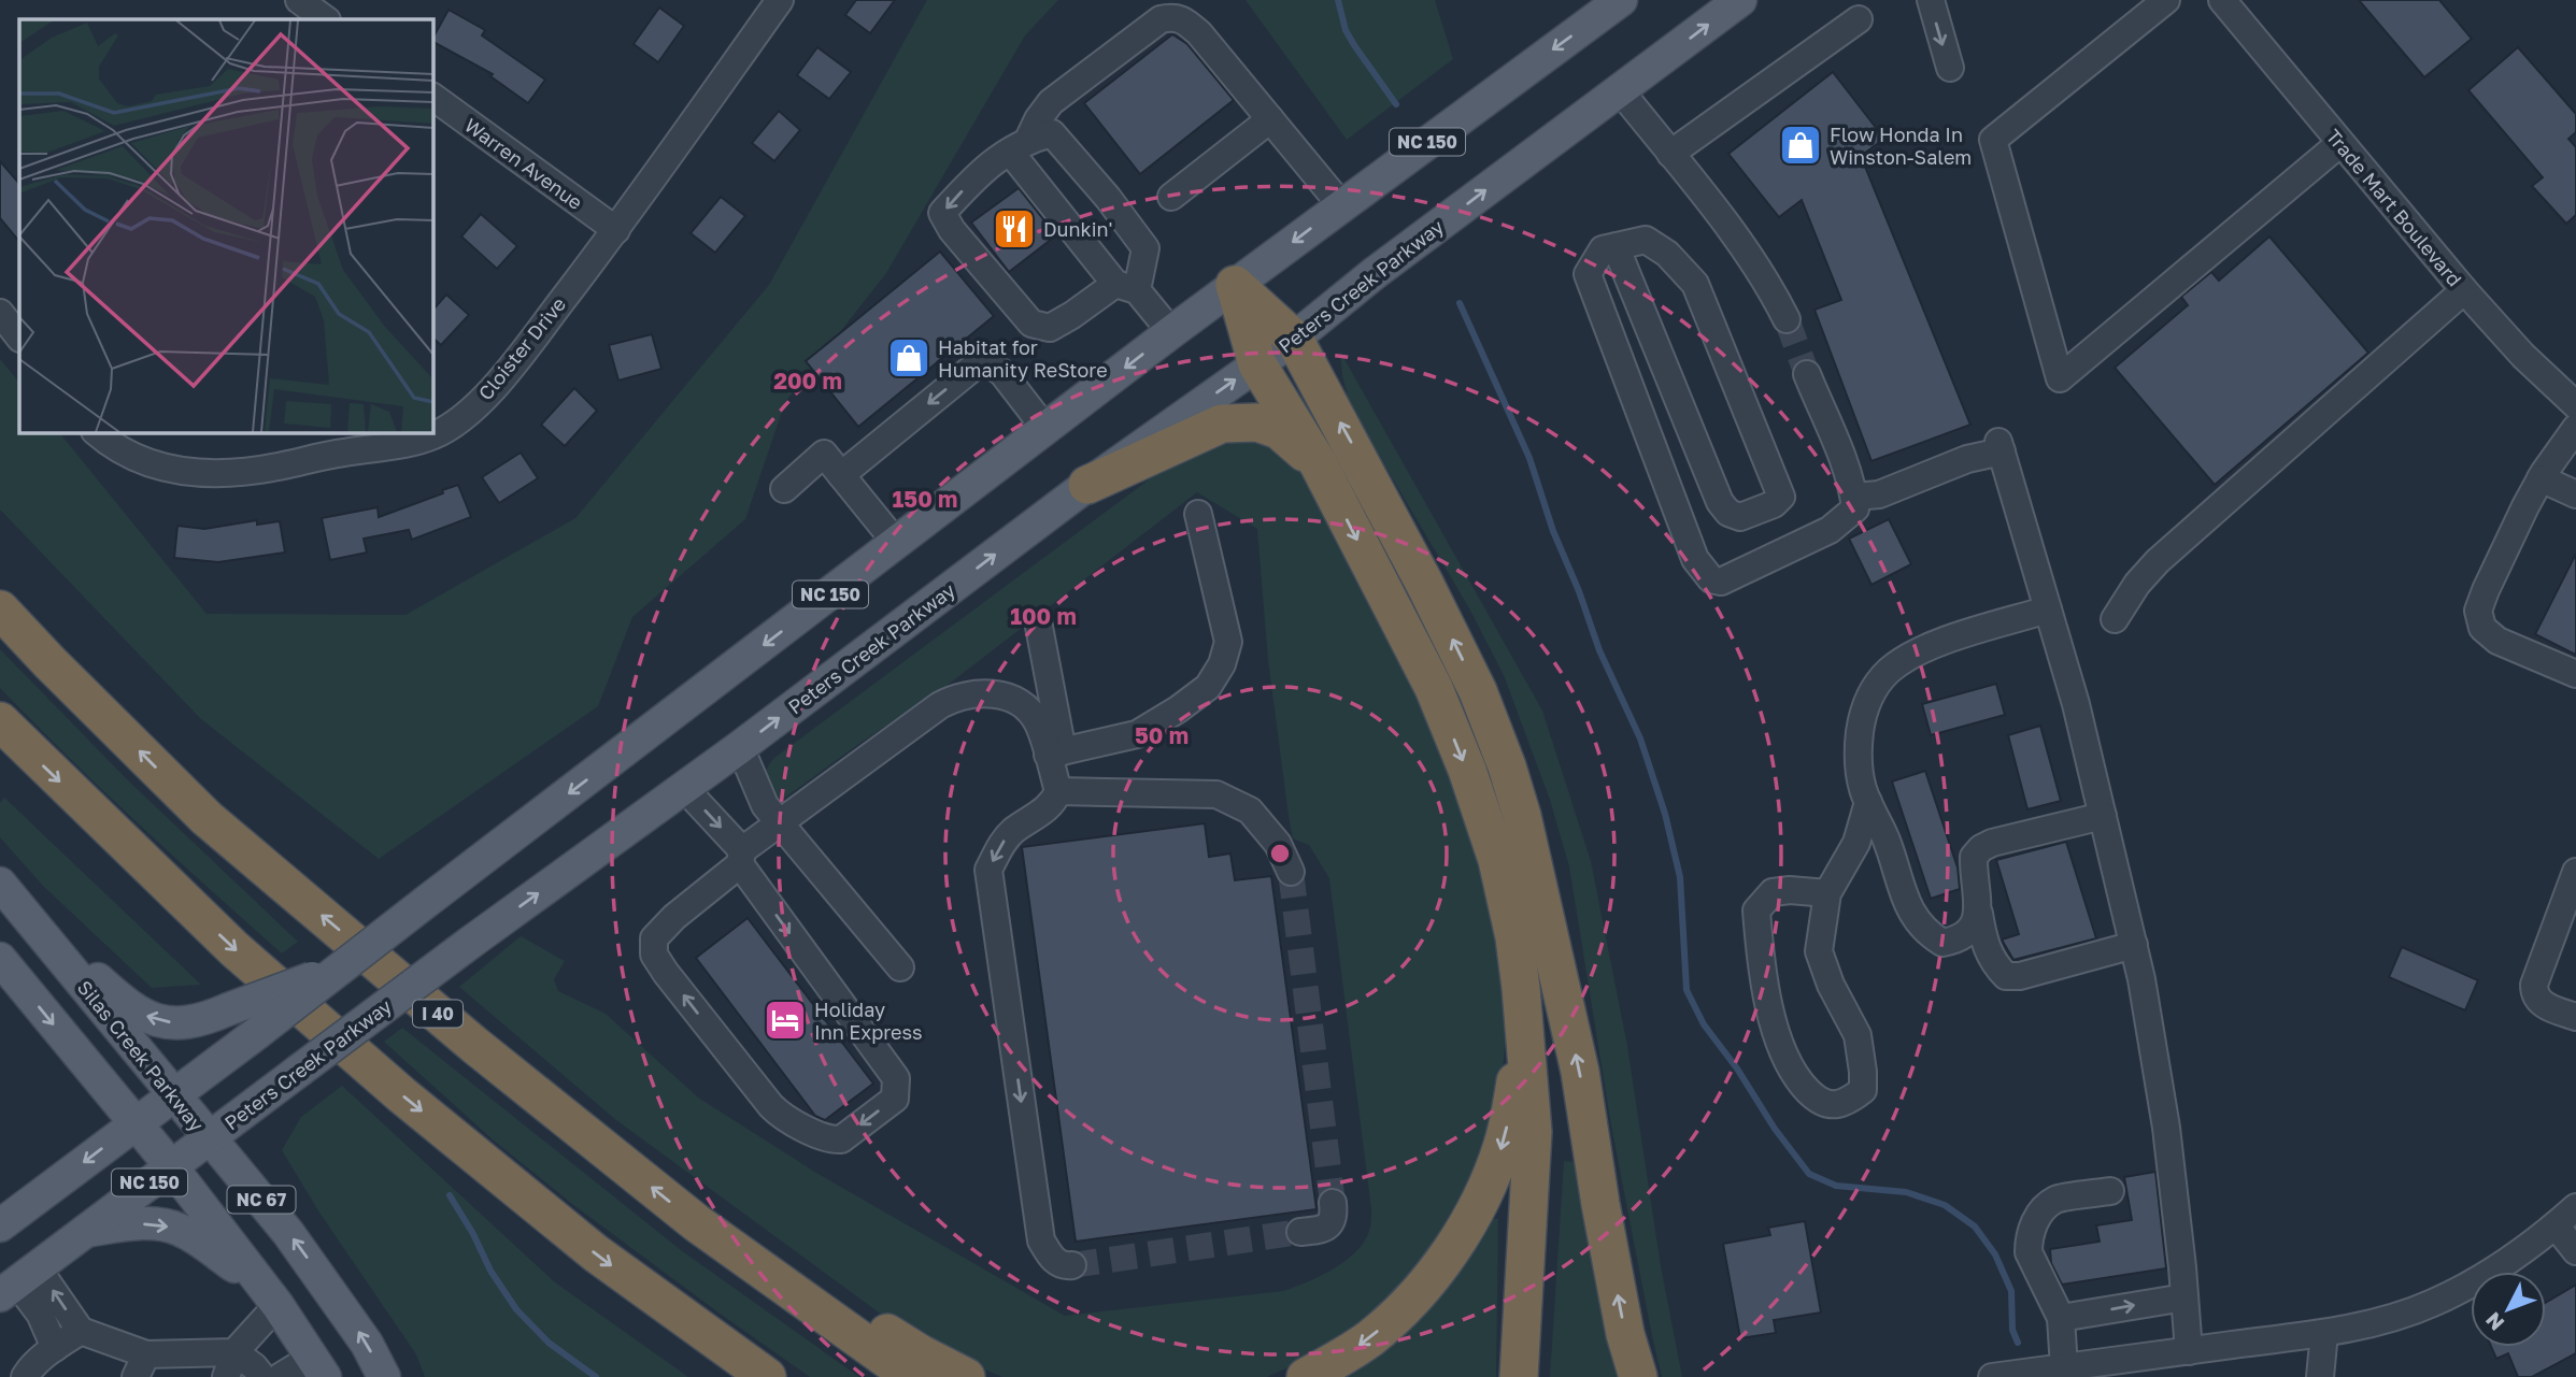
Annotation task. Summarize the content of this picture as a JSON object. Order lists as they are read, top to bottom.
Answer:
{
  "streets": {
    "highway": ["I 40"],
    "main road": [
      "NC 150",
      "Peters Creek Parkway",
      "Silas Creek Parkway",
      "NC 67"
    ],
    "street": ["Warren Avenue", "Trade Mart Boulevard", "Cloister Drive"]
  },
  "crossings": [
    ["NC 150", "Silas Creek Parkway"],
    ["NC 150", "NC 67"],
    ["Warren Avenue", "Cloister Drive"],
    ["Peters Creek Parkway", "Silas Creek Parkway"],
    ["Peters Creek Parkway", "NC 67"]
  ],
  "places": {
    "shop": ["Flow Honda In Winston-Salem", "Habitat for Humanity ReStore"],
    "restaurant": ["Dunkin'"],
    "hotel": ["Holiday Inn Express"]
  },
  "north": "bottom left",
  "rings": [
    "200 m",
    "150 m",
    "100 m",
    "50 m"
  ]
}
